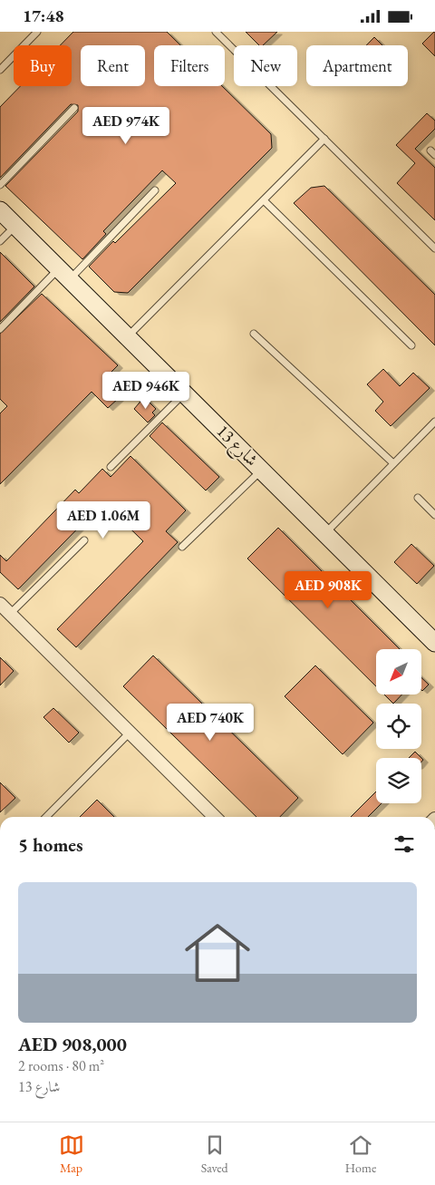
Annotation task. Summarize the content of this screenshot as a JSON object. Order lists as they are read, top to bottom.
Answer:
{
  "streets": {
    "street": ["شارع 13"]
  },
  "north": "bottom left",
  "page": {
    "status": "17:48",
    "chip": [
      "Buy",
      "Rent",
      "Filters",
      "New",
      "Apartment"
    ],
    "price": [
      "AED 974K",
      "AED 946K",
      "AED 1.06M",
      "AED 908K",
      "AED 740K"
    ],
    "heading": "5 homes",
    "list": [
      {
        "name": "AED 908,000",
        "note": "2 rooms · 80 m² · شارع 13"
      }
    ],
    "tabs": ["Map", "Saved", "Home"]
  }
}
